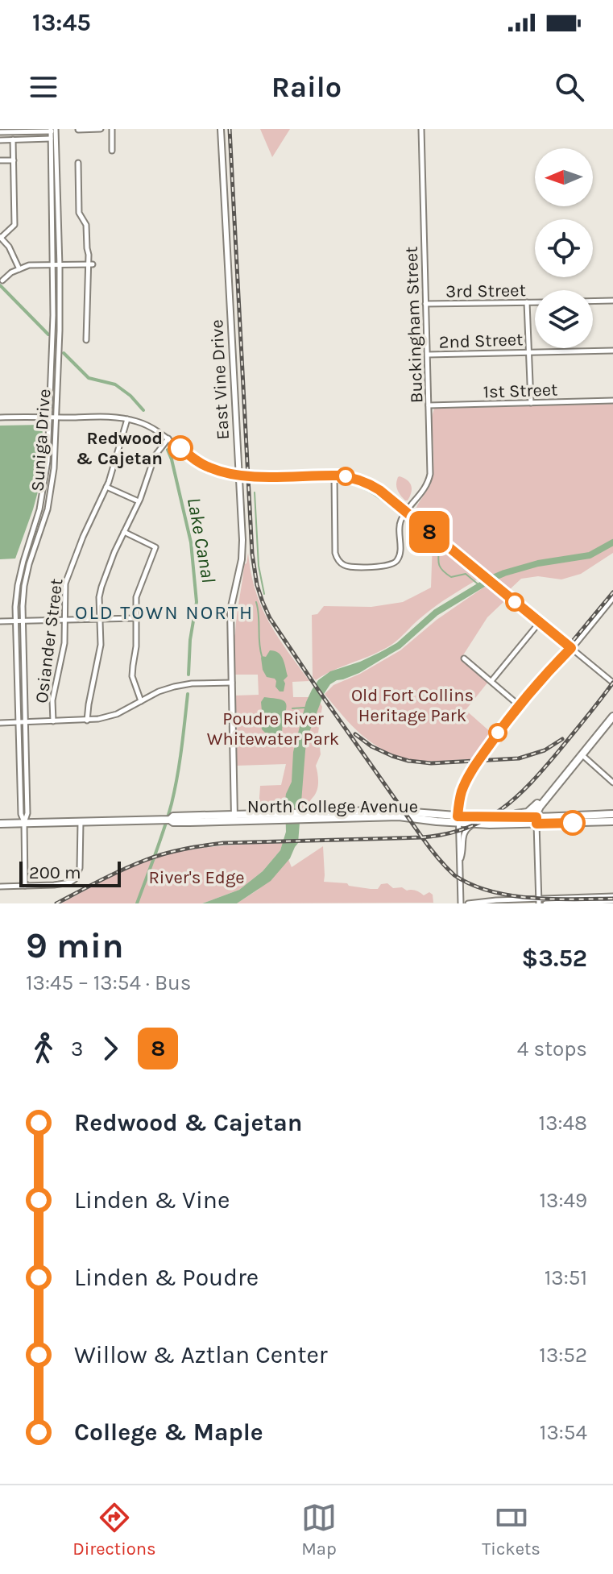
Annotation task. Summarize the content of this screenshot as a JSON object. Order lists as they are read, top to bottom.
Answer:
{
  "streets": {
    "highway": ["North College Avenue"],
    "main road": ["East Vine Drive"],
    "street": [
      "3rd Street",
      "Buckingham Street",
      "2nd Street",
      "1st Street",
      "Suniga Drive",
      "Osiander Street"
    ]
  },
  "crossings": [
    ["3rd Street", "Buckingham Street"],
    ["Buckingham Street", "2nd Street"],
    ["Buckingham Street", "1st Street"],
    ["East Vine Drive", "North College Avenue"],
    ["Suniga Drive", "North College Avenue"]
  ],
  "districts": ["OLD TOWN NORTH"],
  "water": ["Lake Canal"],
  "parks": ["Old Fort Collins Heritage Park", "Poudre River Whitewater Park", "River's Edge"],
  "places": ["Redwood & Cajetan"],
  "lines": ["bus line 8"],
  "scale_bar": "200 m",
  "north": "left",
  "page": {
    "status": "13:45",
    "header": "Railo",
    "on_map": "8",
    "scale": "200 m",
    "heading": ["9 min", "13:45 – 13:54 · Bus", "$3.52"],
    "legs": ["3", "8", "4 stops"],
    "list": [
      {
        "name": "Redwood & Cajetan",
        "value": "13:48"
      },
      {
        "name": "Linden & Vine",
        "value": "13:49"
      },
      {
        "name": "Linden & Poudre",
        "value": "13:51"
      },
      {
        "name": "Willow & Aztlan Center",
        "value": "13:52"
      },
      {
        "name": "College & Maple",
        "value": "13:54"
      }
    ],
    "tabs": ["Directions", "Map", "Tickets"]
  }
}
